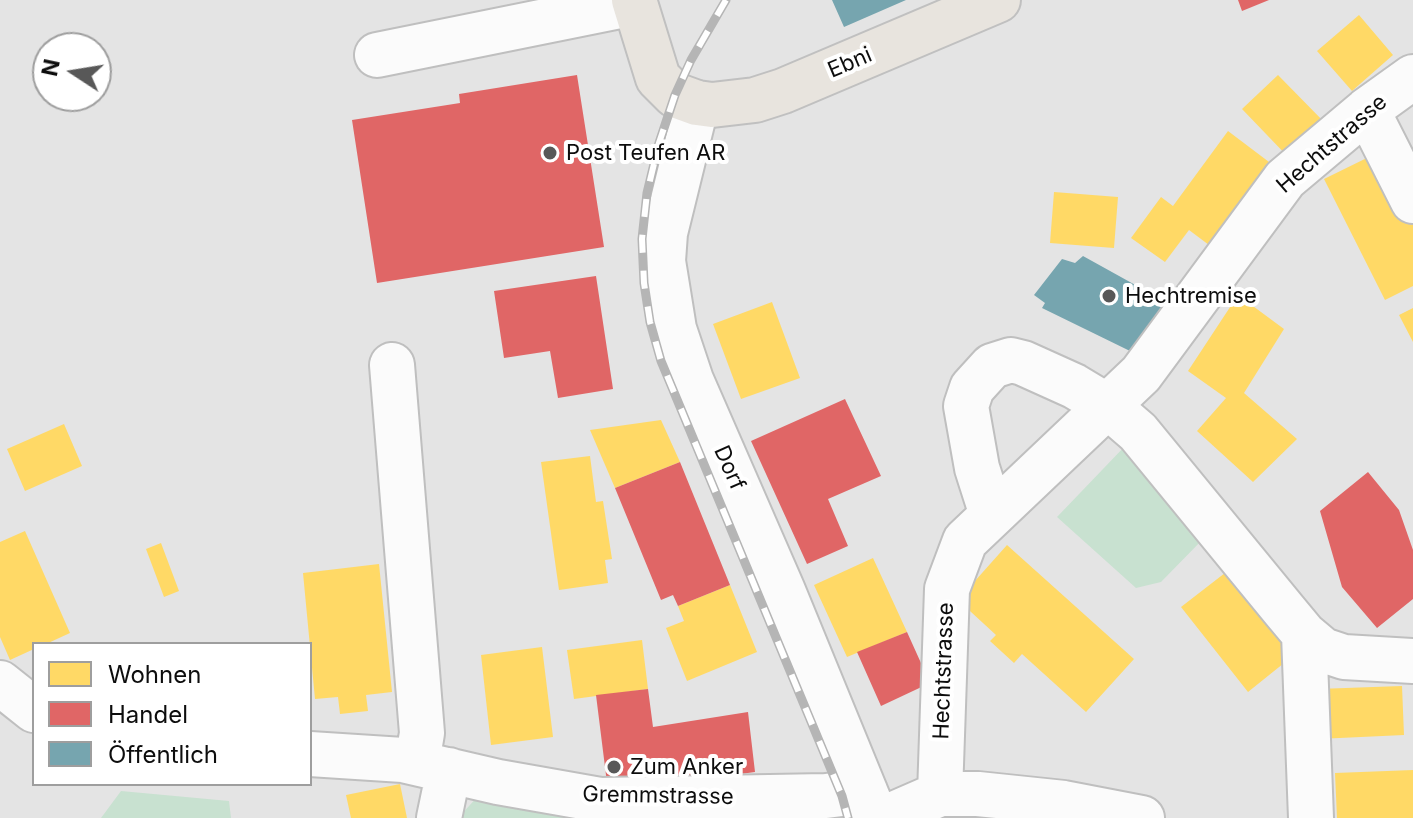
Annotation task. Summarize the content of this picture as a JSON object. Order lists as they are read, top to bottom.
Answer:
{
  "streets": {
    "main road": ["Ebni"],
    "street": ["Hechtstrasse", "Dorf", "Gremmstrasse"]
  },
  "crossings": [
    ["Ebni", "Dorf"],
    ["Hechtstrasse", "Gremmstrasse"],
    ["Dorf", "Gremmstrasse"]
  ],
  "places": ["Post Teufen AR", "Hechtremise", "Zum Anker"],
  "legend": ["Wohnen", "Handel", "Öffentlich"],
  "north": "left"
}
